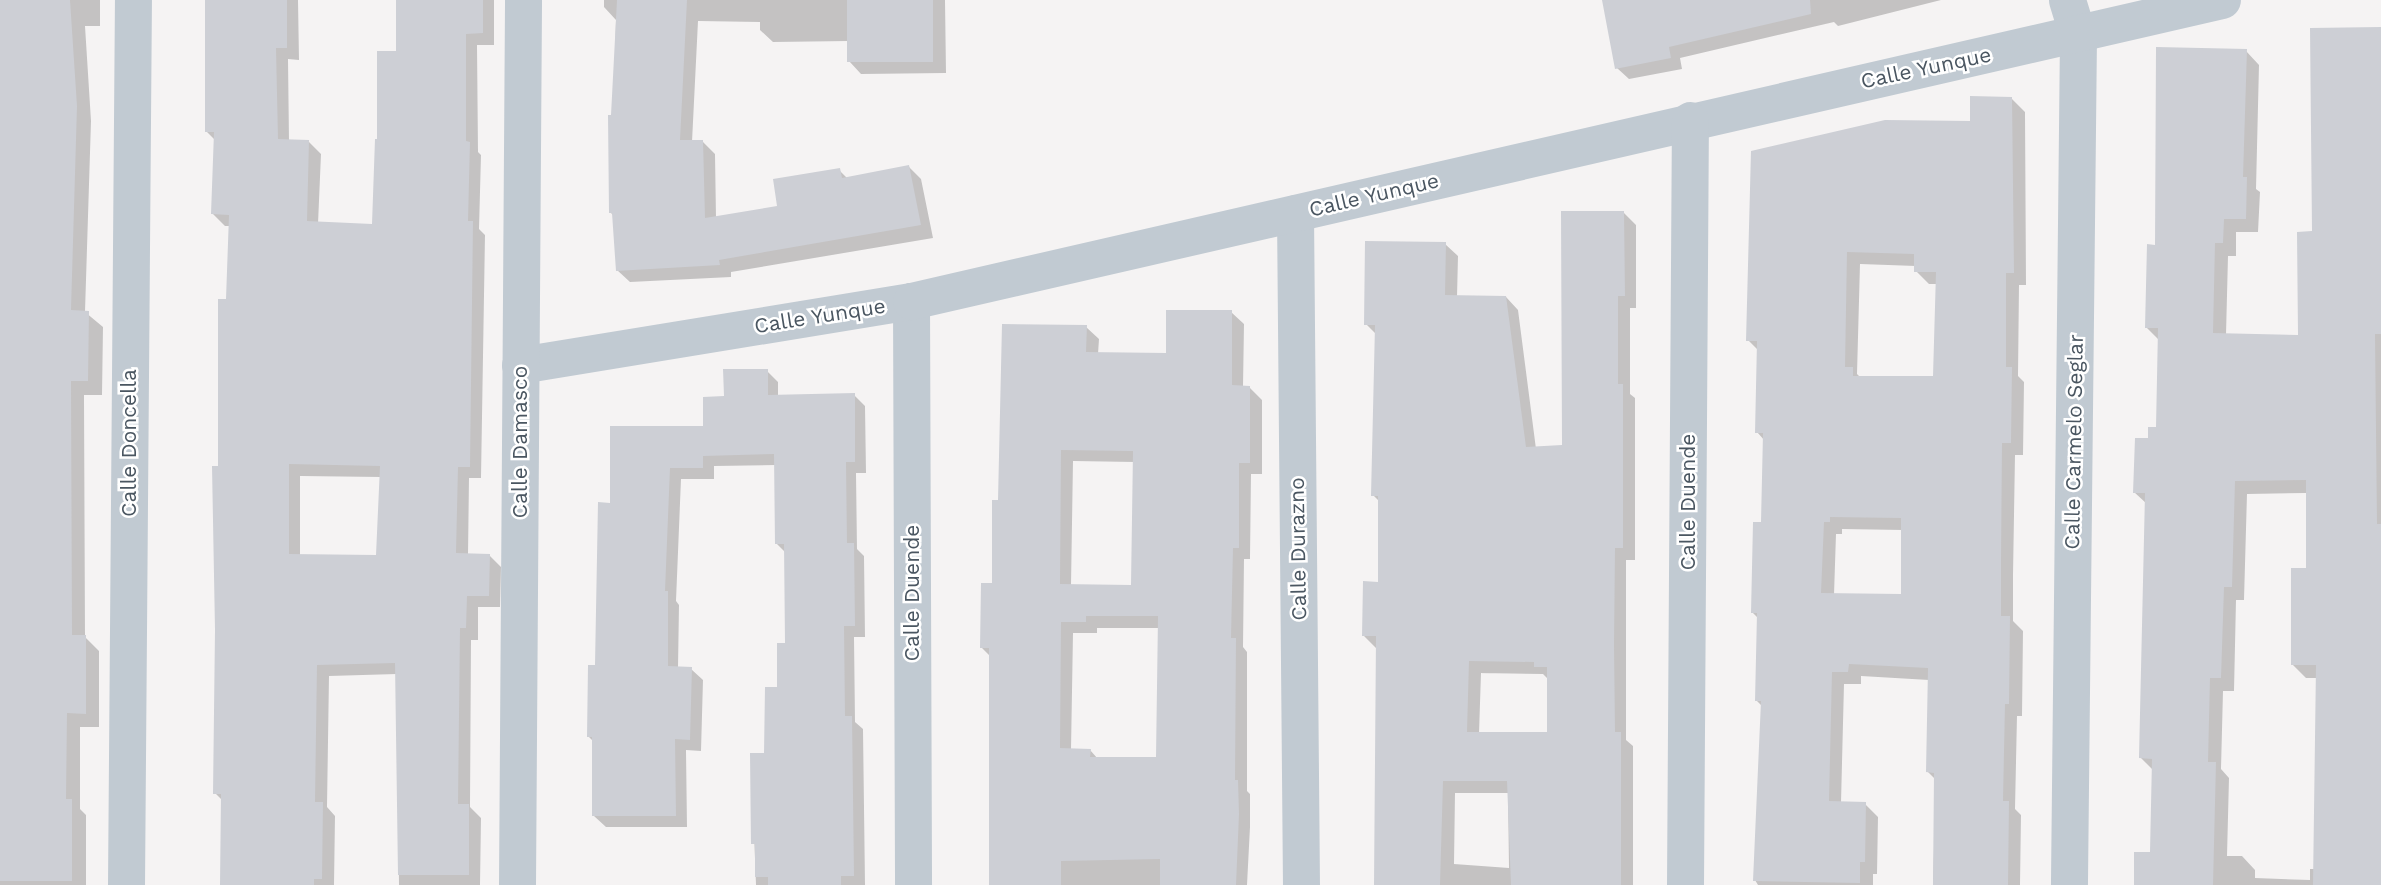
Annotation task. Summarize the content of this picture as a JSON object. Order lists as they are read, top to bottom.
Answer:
{
  "streets": {
    "street": [
      "Calle Yunque",
      "Calle Damasco",
      "Calle Carmelo Seglar",
      "Calle Doncella",
      "Calle Duende",
      "Calle Durazno"
    ]
  },
  "crossings": [
    ["Calle Yunque", "Calle Damasco"],
    ["Calle Yunque", "Calle Carmelo Seglar"],
    ["Calle Yunque", "Calle Duende"],
    ["Calle Yunque", "Calle Durazno"]
  ]
}
